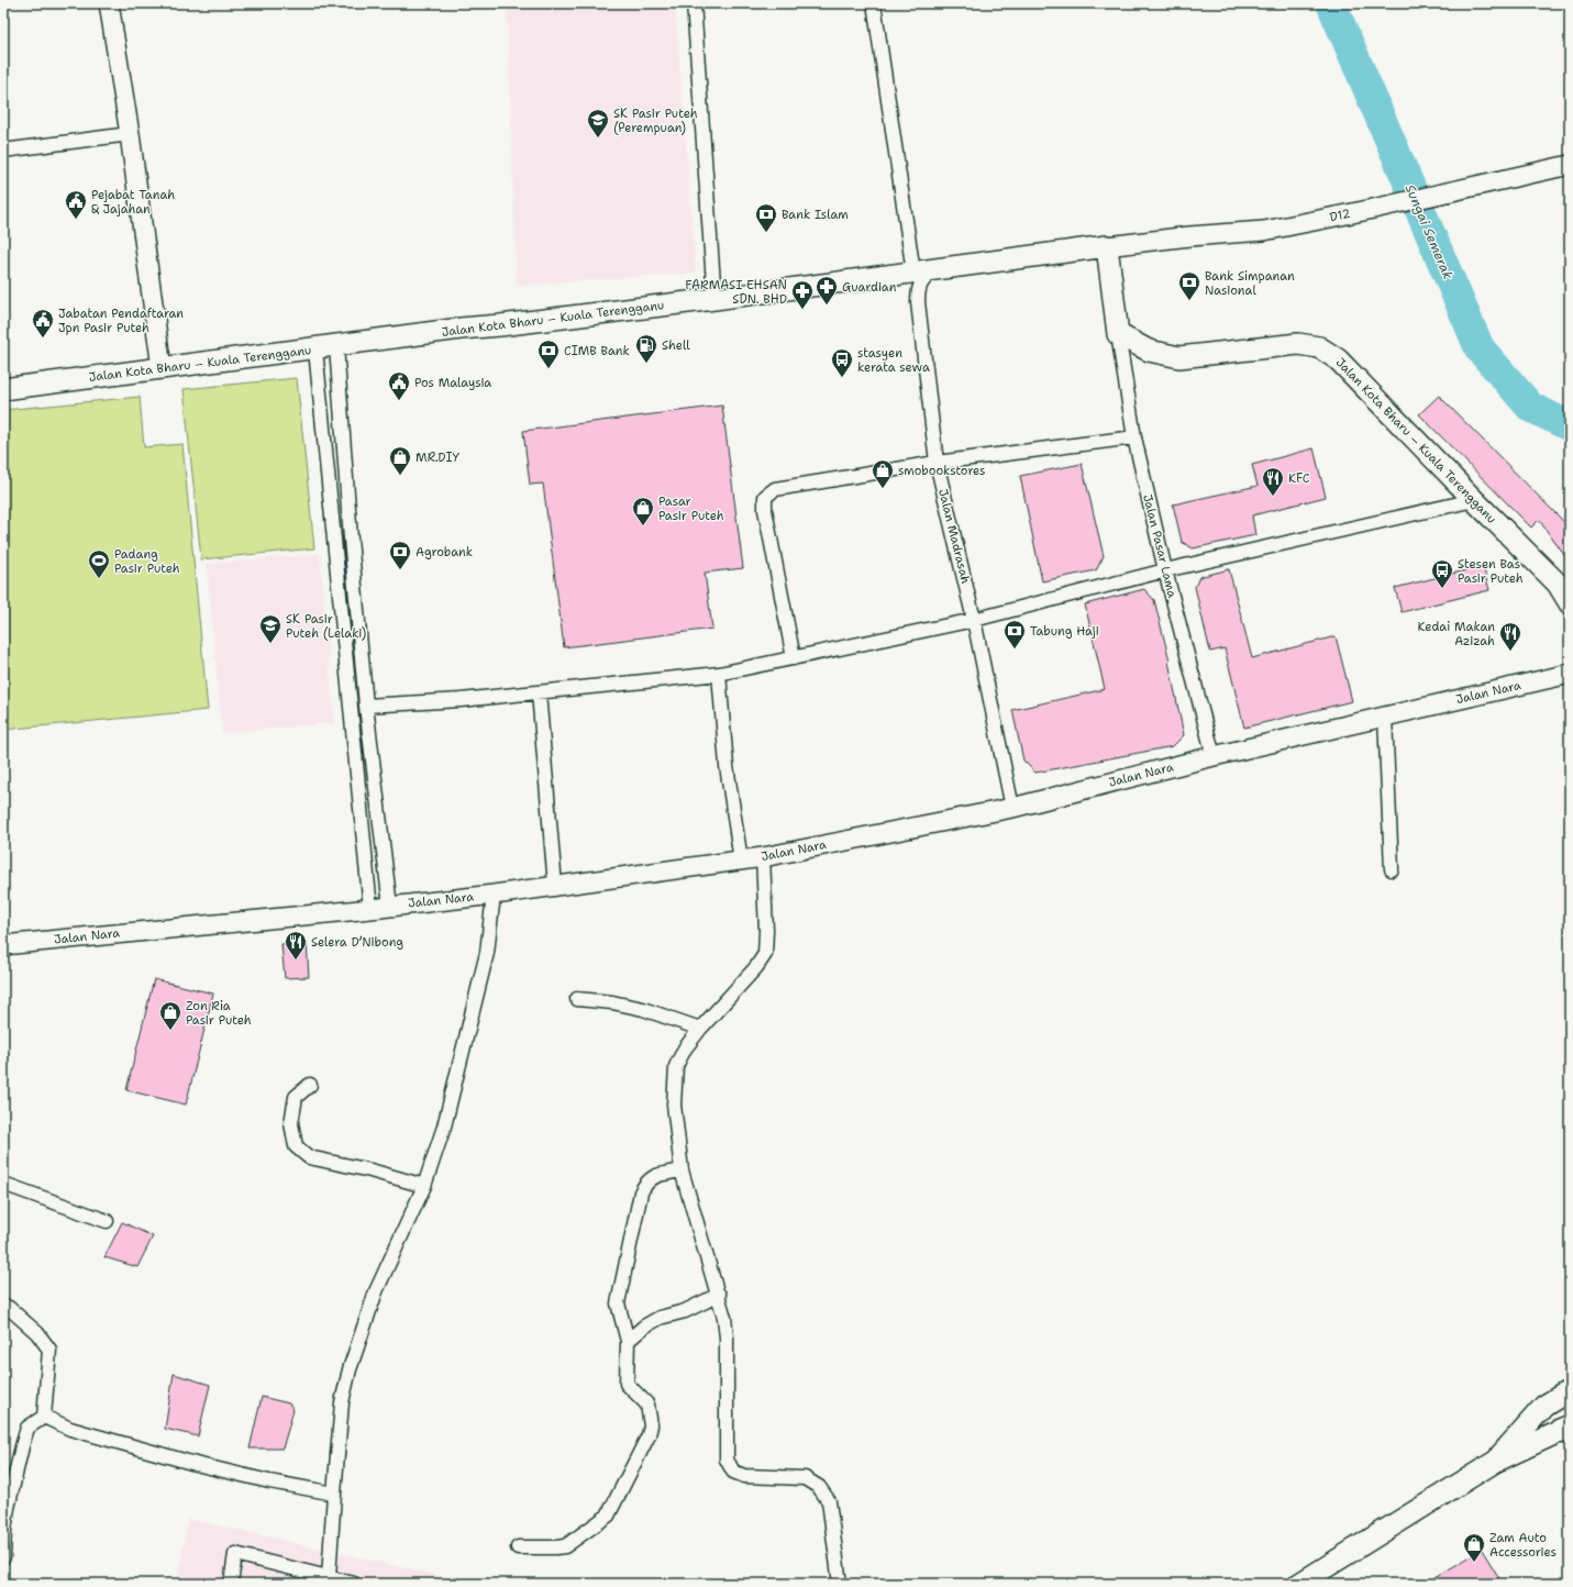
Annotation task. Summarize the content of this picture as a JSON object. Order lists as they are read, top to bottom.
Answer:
{
  "streets": {
    "main road": ["D12", "Jalan Kota Bharu – Kuala Terengganu", "Jalan Nara"],
    "street": ["Jalan Madrasah", "Jalan Pasar Lama"]
  },
  "crossings": [
    ["D12", "Jalan Kota Bharu – Kuala Terengganu"],
    ["Jalan Kota Bharu – Kuala Terengganu", "Jalan Madrasah"],
    ["Jalan Kota Bharu – Kuala Terengganu", "Jalan Pasar Lama"],
    ["Jalan Madrasah", "Jalan Nara"],
    ["Jalan Pasar Lama", "Jalan Nara"]
  ],
  "water": ["Sungai Semerak"],
  "places": {
    "school or university": ["SK Pasir Puteh (Perempuan)", "SK Pasir Puteh (Lelaki)"],
    "public building": ["Pejabat Tanah & Jajahan", "Jabatan Pendaftaran Jpn Pasir Puteh", "Pos Malaysia"],
    "bank": [
      "Bank Islam",
      "Bank Simpanan Nasional",
      "CIMB Bank",
      "Agrobank",
      "Tabung Haji"
    ],
    "pharmacy": ["Guardian", "FARMASI EHSAN SDN. BHD"],
    "fuel station": ["Shell"],
    "bus stop": ["stasyen kerata sewa", "Stesen Bas Pasir Puteh"],
    "shop": [
      "MR.DIY",
      "smobookstores",
      "Pasar Pasir Puteh",
      "Zon Ria Pasir Puteh",
      "Zam Auto Accessories"
    ],
    "restaurant": ["KFC", "Kedai Makan Azizah", "Selera D’Nibong"],
    "sports": ["Padang Pasir Puteh"]
  }
}
